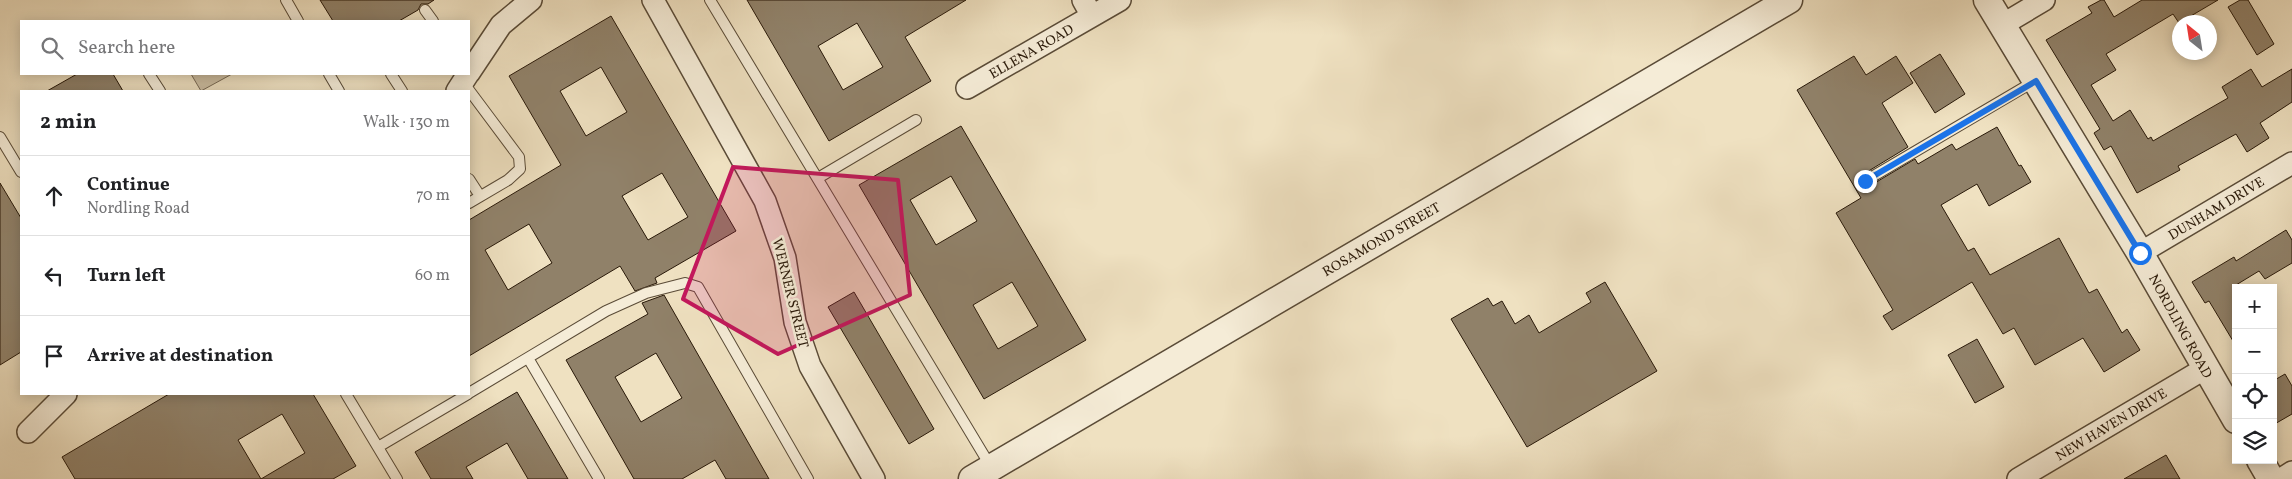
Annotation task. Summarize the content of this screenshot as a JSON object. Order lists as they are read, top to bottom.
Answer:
{
  "streets": {
    "street": [
      "ELLENA ROAD",
      "DUNHAM DRIVE",
      "ROSAMOND STREET",
      "WERNER STREET",
      "NORDLING ROAD",
      "NEW HAVEN DRIVE"
    ]
  },
  "crossings": [
    ["DUNHAM DRIVE", "NORDLING ROAD"],
    ["NORDLING ROAD", "NEW HAVEN DRIVE"]
  ],
  "north": "top left",
  "page": {
    "search": "Search here",
    "heading": ["2 min", "Walk · 130 m"],
    "list": [
      ["Continue", "Nordling Road", "70 m"],
      ["Turn left", "60 m"],
      "Arrive at destination"
    ],
    "map_buttons": ["+", "−"]
  }
}
